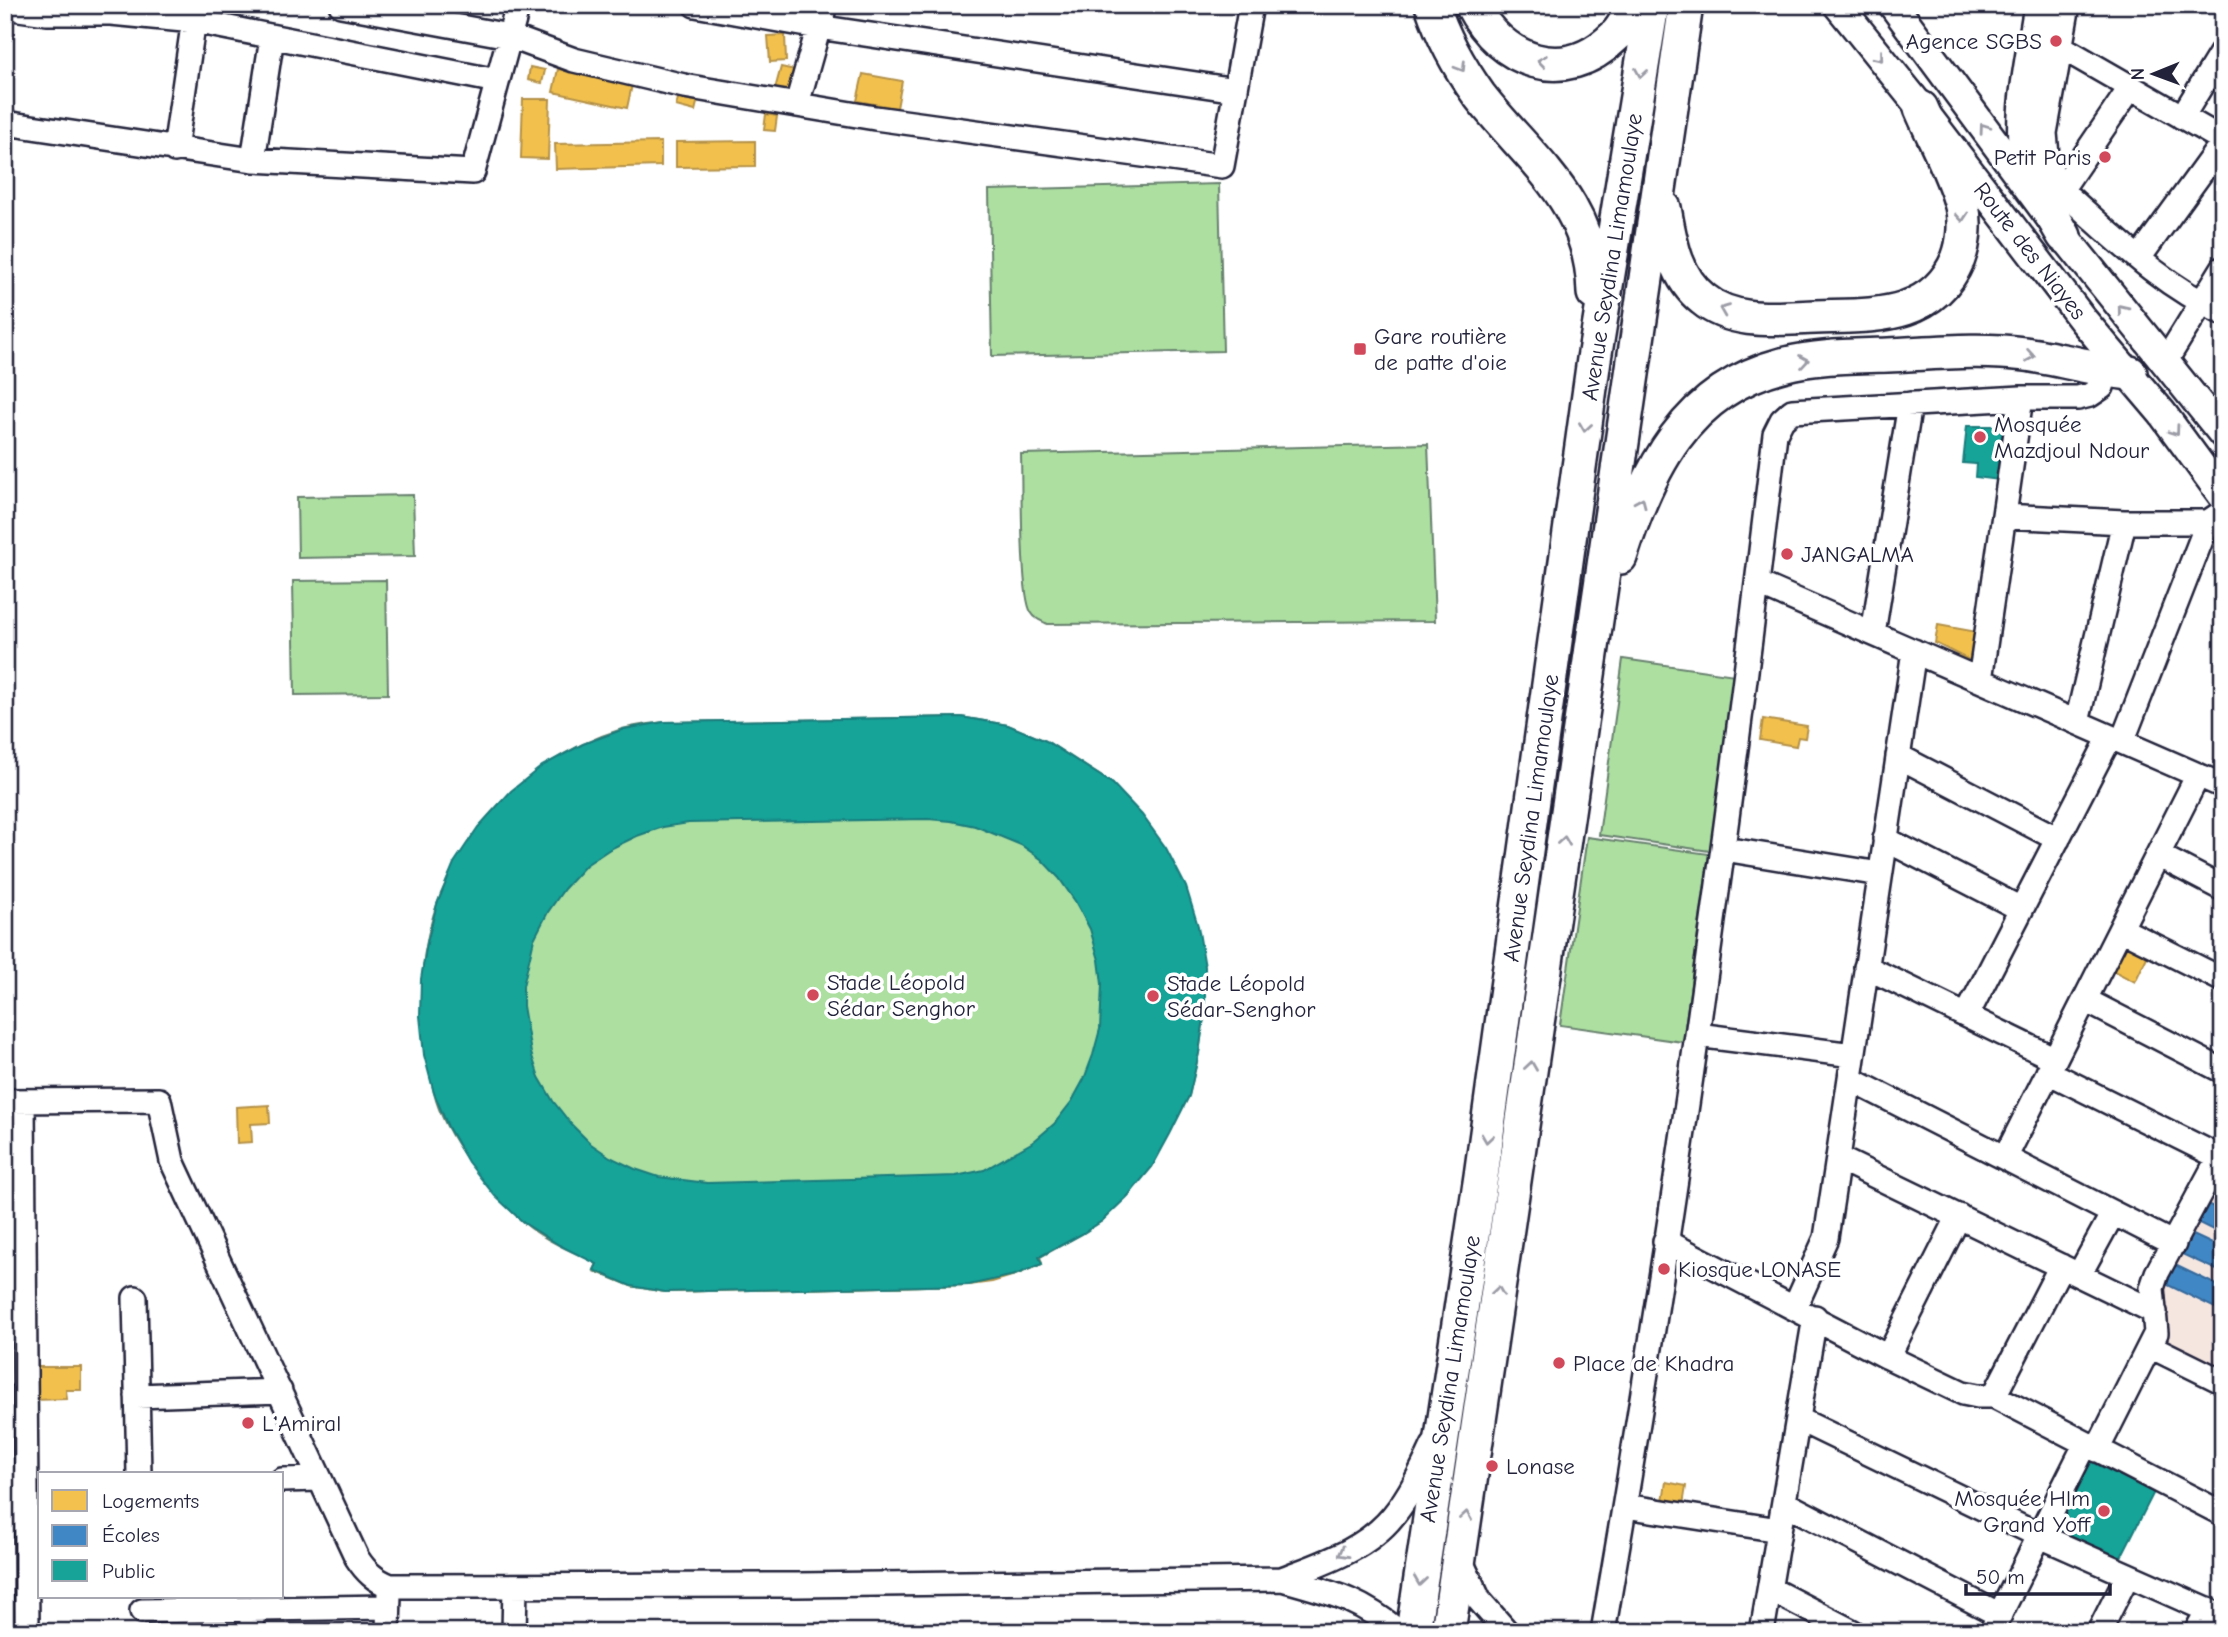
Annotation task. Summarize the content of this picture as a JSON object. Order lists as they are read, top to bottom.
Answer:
{
  "streets": {
    "highway": ["Avenue Seydina Limamoulaye"],
    "main road": ["Route des Niayes"]
  },
  "places": {
    "other": [
      "Agence SGBS",
      "Petit Paris",
      "Mosquée Mazdjoul Ndour",
      "JANGALMA",
      "Stade Léopold Sédar Senghor",
      "Stade Léopold Sédar-Senghor",
      "Kiosque LONASE",
      "Place de Khadra",
      "L'Amiral",
      "Lonase",
      "Mosquée Hlm Grand Yoff"
    ],
    "transit": ["Gare routière de patte d'oie"]
  },
  "legend": ["Logements", "Écoles", "Public"],
  "scale_bar": "50 m",
  "north": "left"
}
